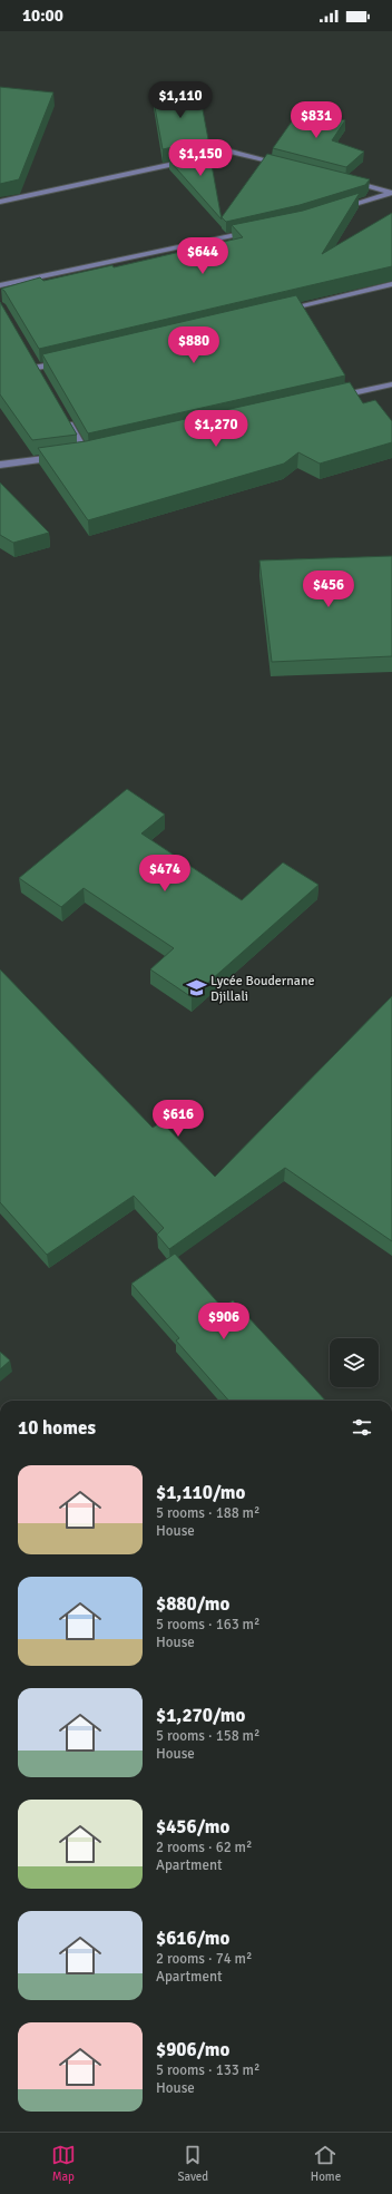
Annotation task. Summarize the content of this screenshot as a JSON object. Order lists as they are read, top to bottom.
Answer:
{
  "places": {
    "school or university": ["Lycée Boudernane Djillali"]
  },
  "page": {
    "status": "10:00",
    "price": [
      "$1,110",
      "$831",
      "$1,150",
      "$644",
      "$880",
      "$1,270",
      "$456",
      "$474",
      "$616",
      "$906"
    ],
    "heading": "10 homes",
    "list": [
      {
        "name": "$1,110/mo",
        "note": "5 rooms · 188 m² · House"
      },
      {
        "name": "$880/mo",
        "note": "5 rooms · 163 m² · House"
      },
      {
        "name": "$1,270/mo",
        "note": "5 rooms · 158 m² · House"
      },
      {
        "name": "$456/mo",
        "note": "2 rooms · 62 m² · Apartment"
      },
      {
        "name": "$616/mo",
        "note": "2 rooms · 74 m² · Apartment"
      },
      {
        "name": "$906/mo",
        "note": "5 rooms · 133 m² · House"
      }
    ],
    "tabs": ["Map", "Saved", "Home"]
  }
}
